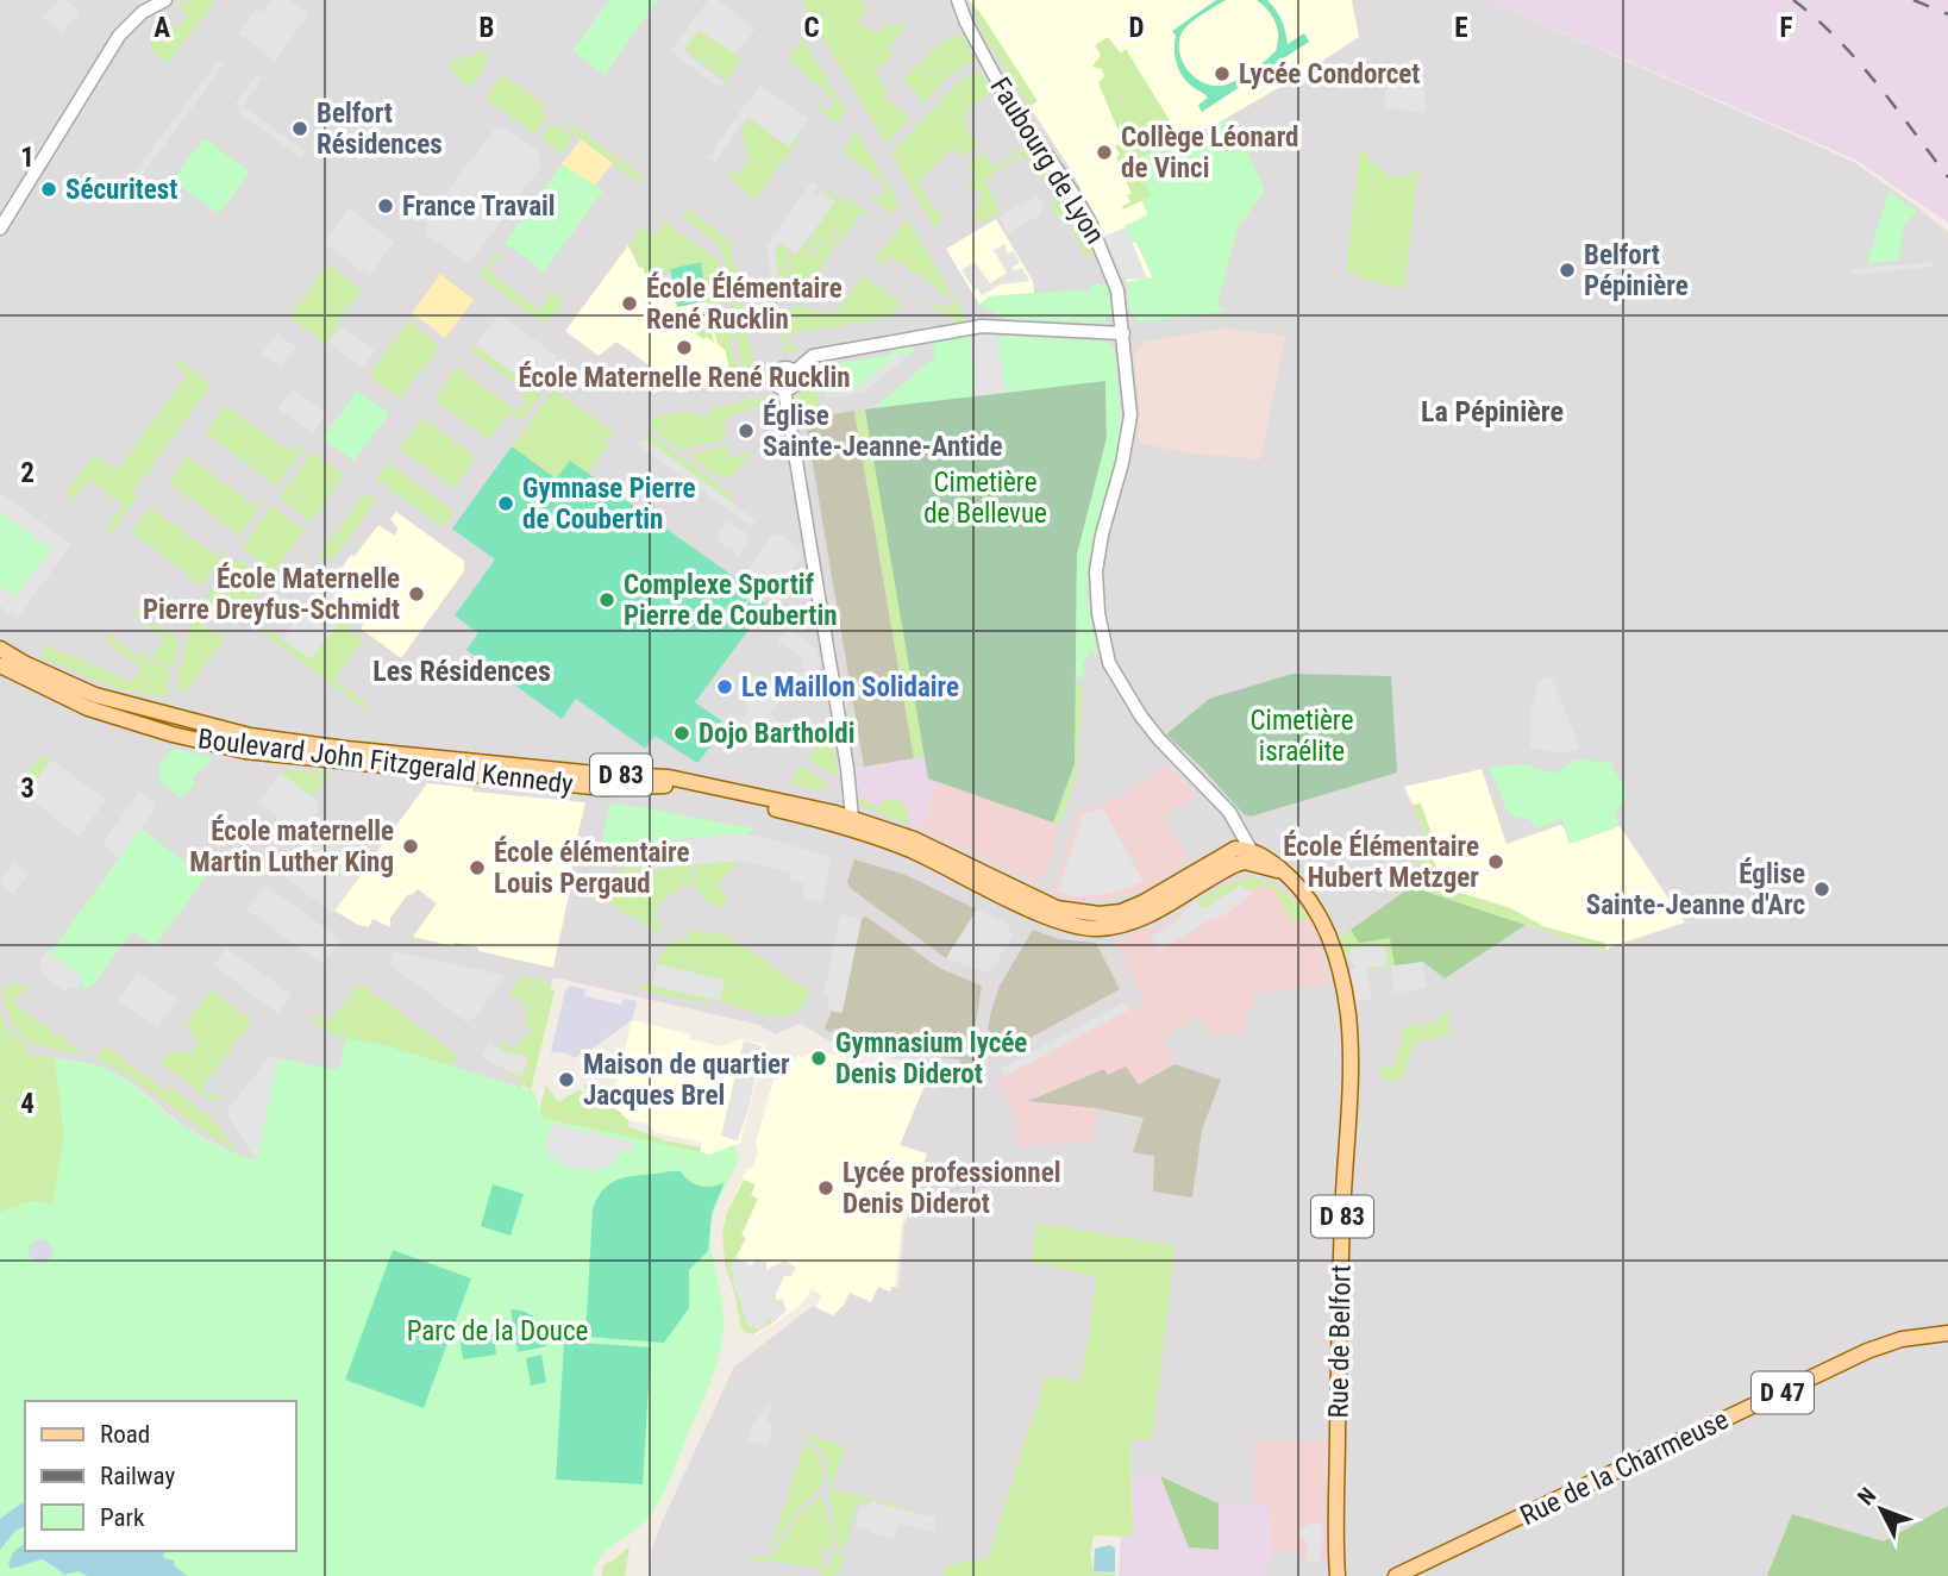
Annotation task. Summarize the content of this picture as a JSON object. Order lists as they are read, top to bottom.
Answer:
{
  "streets": {
    "main road": [
      "Faubourg de Lyon",
      "Boulevard John Fitzgerald Kennedy",
      "D 83",
      "Rue de Belfort",
      "D 47",
      "Rue de la Charmeuse"
    ]
  },
  "crossings": [
    ["Faubourg de Lyon", "Boulevard John Fitzgerald Kennedy"],
    ["Faubourg de Lyon", "Rue de Belfort"]
  ],
  "districts": ["La Pépinière", "Les Résidences"],
  "parks": ["Cimetière de Bellevue", "Cimetière israélite", "Parc de la Douce"],
  "places": [
    "Lycée Condorcet",
    "Belfort Résidences",
    "Collège Léonard de Vinci",
    "Sécuritest",
    "France Travail",
    "Belfort Pépinière",
    "École Élémentaire René Rucklin",
    "École Maternelle René Rucklin",
    "Église Sainte-Jeanne-Antide",
    "Gymnase Pierre de Coubertin",
    "École Maternelle Pierre Dreyfus-Schmidt",
    "Complexe Sportif Pierre de Coubertin",
    "Le Maillon Solidaire",
    "Dojo Bartholdi",
    "École maternelle Martin Luther King",
    "École Élémentaire Hubert Metzger",
    "École élémentaire Louis Pergaud",
    "Église Sainte-Jeanne d'Arc",
    "Gymnasium lycée Denis Diderot",
    "Maison de quartier Jacques Brel",
    "Lycée professionnel Denis Diderot"
  ],
  "legend": ["Road", "Railway", "Park"],
  "north": "top left",
  "grid": {
    "columns": [
      "A",
      "B",
      "C",
      "D",
      "E",
      "F"
    ],
    "rows": [
      "1",
      "2",
      "3",
      "4"
    ]
  }
}
